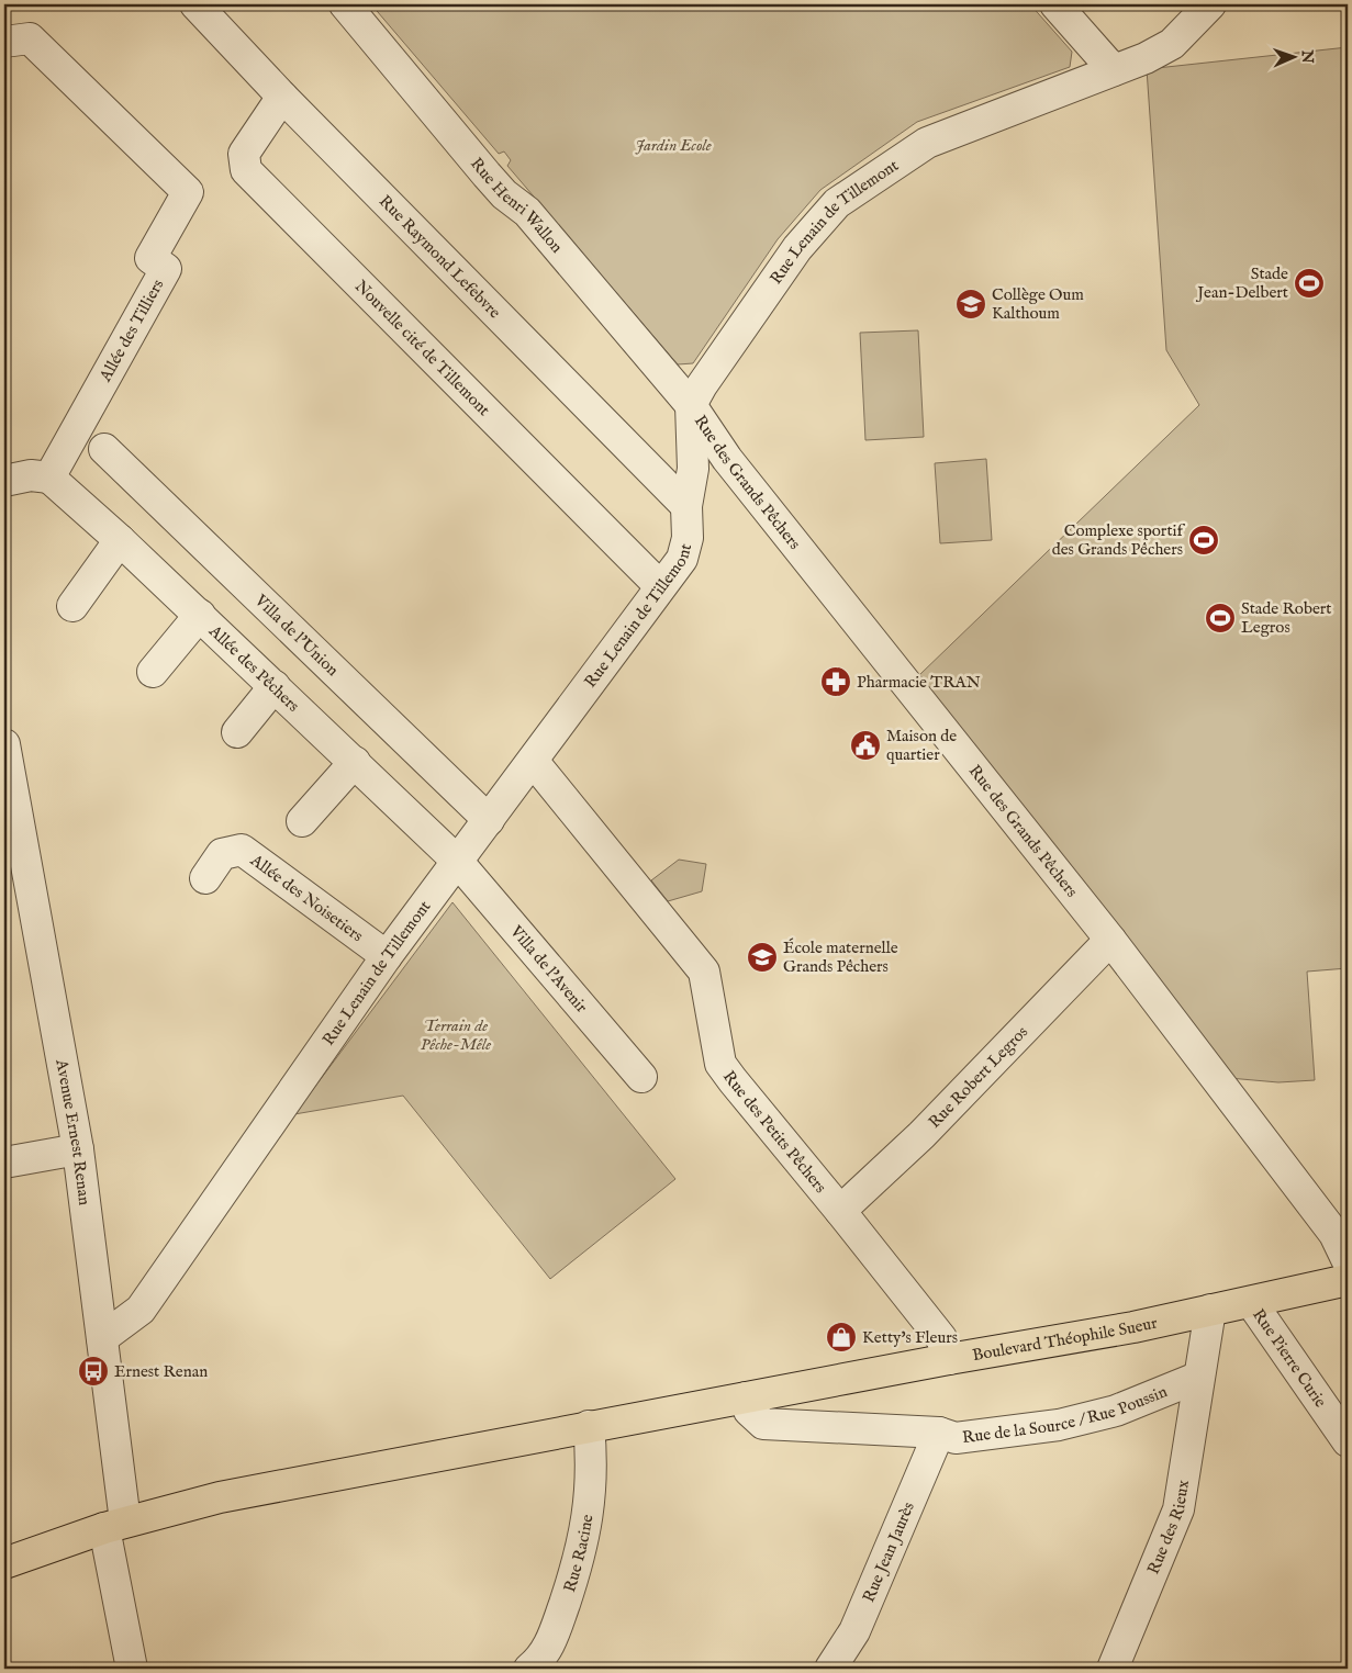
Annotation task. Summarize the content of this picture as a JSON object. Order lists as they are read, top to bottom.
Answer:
{
  "streets": {
    "main road": ["Boulevard Théophile Sueur"],
    "street": [
      "Rue Henri Wallon",
      "Rue Lenain de Tillemont",
      "Rue Raymond Lefebvre",
      "Allée des Tilliers",
      "Nouvelle cité de Tillemont",
      "Rue des Grands Pêchers",
      "Villa de l'Union",
      "Allée des Pêchers",
      "Allée des Noisetiers",
      "Villa de l'Avenir",
      "Rue Robert Legros",
      "Avenue Ernest Renan",
      "Rue des Petits Pêchers",
      "Rue Pierre Curie",
      "Rue de la Source / Rue Poussin",
      "Rue des Rieux",
      "Rue Racine",
      "Rue Jean Jaurès"
    ]
  },
  "crossings": [
    ["Rue Henri Wallon", "Rue Lenain de Tillemont"],
    ["Rue Henri Wallon", "Rue des Grands Pêchers"],
    ["Rue Lenain de Tillemont", "Rue Raymond Lefebvre"],
    ["Rue Lenain de Tillemont", "Nouvelle cité de Tillemont"],
    ["Rue Lenain de Tillemont", "Rue des Grands Pêchers"],
    ["Rue Lenain de Tillemont", "Villa de l'Union"],
    ["Rue Lenain de Tillemont", "Allée des Pêchers"],
    ["Rue Lenain de Tillemont", "Allée des Noisetiers"],
    ["Rue Lenain de Tillemont", "Villa de l'Avenir"],
    ["Rue Lenain de Tillemont", "Avenue Ernest Renan"],
    ["Rue Lenain de Tillemont", "Rue des Petits Pêchers"],
    ["Rue Raymond Lefebvre", "Nouvelle cité de Tillemont"],
    ["Allée des Tilliers", "Allée des Pêchers"],
    ["Rue des Grands Pêchers", "Rue Robert Legros"],
    ["Allée des Pêchers", "Villa de l'Avenir"],
    ["Rue Robert Legros", "Rue des Petits Pêchers"],
    ["Avenue Ernest Renan", "Boulevard Théophile Sueur"],
    ["Rue des Petits Pêchers", "Boulevard Théophile Sueur"],
    ["Boulevard Théophile Sueur", "Rue Pierre Curie"],
    ["Boulevard Théophile Sueur", "Rue de la Source / Rue Poussin"],
    ["Boulevard Théophile Sueur", "Rue des Rieux"],
    ["Boulevard Théophile Sueur", "Rue Racine"],
    ["Rue de la Source / Rue Poussin", "Rue des Rieux"],
    ["Rue de la Source / Rue Poussin", "Rue Jean Jaurès"]
  ],
  "parks": ["Jardin Ecole", "Terrain de Pêche-Mêle"],
  "places": {
    "sports": ["Stade Jean-Delbert", "Complexe sportif des Grands Pêchers", "Stade Robert Legros"],
    "school or university": ["Collège Oum Kalthoum", "École maternelle Grands Pêchers"],
    "pharmacy": ["Pharmacie TRAN"],
    "public building": ["Maison de quartier"],
    "shop": ["Ketty's Fleurs"],
    "bus stop": ["Ernest Renan"]
  },
  "north": "right"
}
